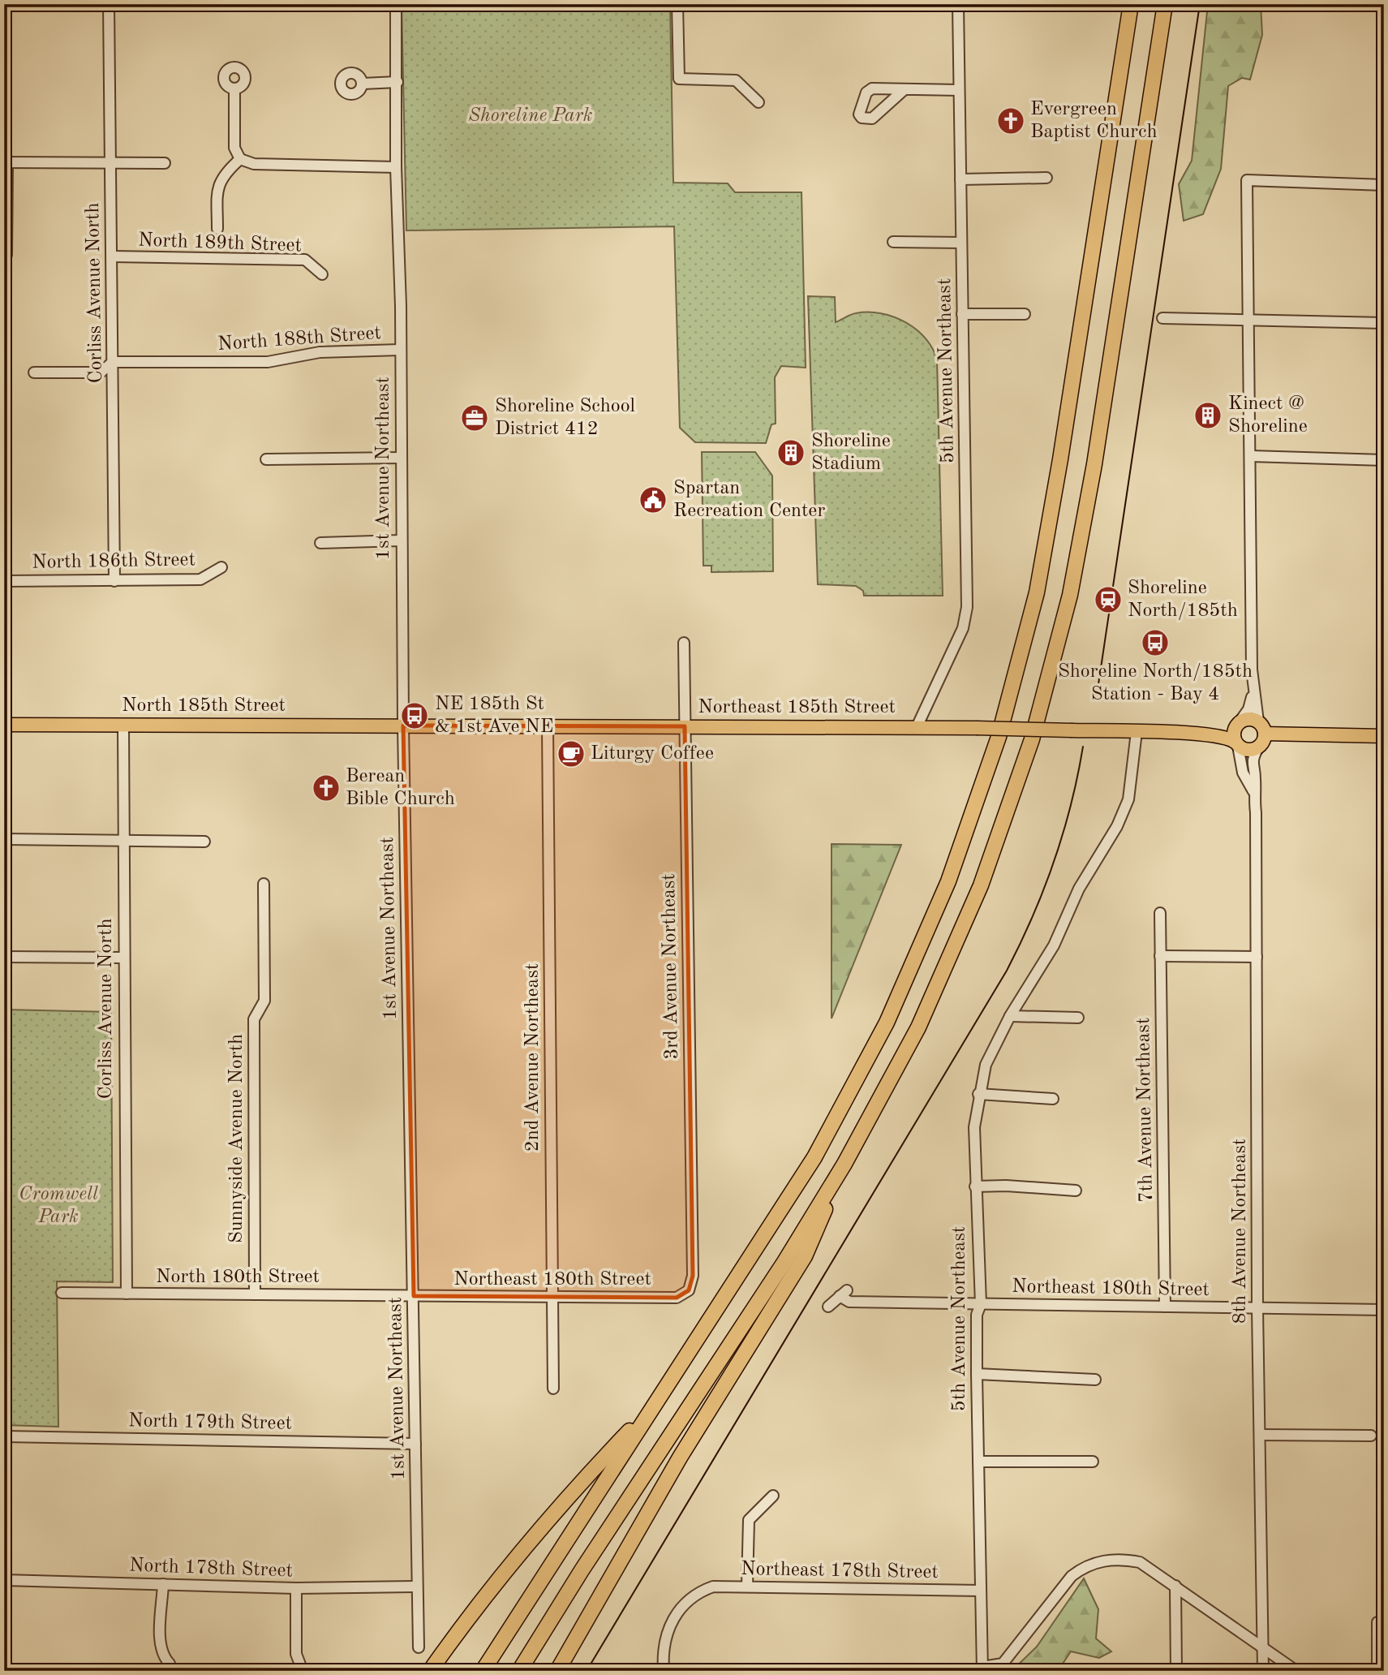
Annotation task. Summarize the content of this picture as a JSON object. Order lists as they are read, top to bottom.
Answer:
{
  "streets": {
    "main road": ["North 185th Street", "Northeast 185th Street"],
    "street": [
      "North 189th Street",
      "Corliss Avenue North",
      "North 188th Street",
      "5th Avenue Northeast",
      "1st Avenue Northeast",
      "North 186th Street",
      "3rd Avenue Northeast",
      "2nd Avenue Northeast",
      "7th Avenue Northeast",
      "Sunnyside Avenue North",
      "8th Avenue Northeast",
      "North 180th Street",
      "Northeast 180th Street",
      "North 179th Street",
      "North 178th Street",
      "Northeast 178th Street"
    ]
  },
  "crossings": [
    ["North 189th Street", "Corliss Avenue North"],
    ["Corliss Avenue North", "North 188th Street"],
    ["Corliss Avenue North", "North 186th Street"],
    ["Corliss Avenue North", "North 185th Street"],
    ["Corliss Avenue North", "North 180th Street"],
    ["North 188th Street", "1st Avenue Northeast"],
    ["5th Avenue Northeast", "Northeast 185th Street"],
    ["5th Avenue Northeast", "Northeast 180th Street"],
    ["5th Avenue Northeast", "Northeast 178th Street"],
    ["1st Avenue Northeast", "North 185th Street"],
    ["1st Avenue Northeast", "Northeast 185th Street"],
    ["1st Avenue Northeast", "North 180th Street"],
    ["1st Avenue Northeast", "Northeast 180th Street"],
    ["1st Avenue Northeast", "North 179th Street"],
    ["1st Avenue Northeast", "North 178th Street"],
    ["North 185th Street", "Northeast 185th Street"],
    ["Northeast 185th Street", "3rd Avenue Northeast"],
    ["Northeast 185th Street", "2nd Avenue Northeast"],
    ["Northeast 185th Street", "8th Avenue Northeast"],
    ["3rd Avenue Northeast", "Northeast 180th Street"],
    ["2nd Avenue Northeast", "Northeast 180th Street"],
    ["7th Avenue Northeast", "Northeast 180th Street"],
    ["Sunnyside Avenue North", "North 180th Street"],
    ["8th Avenue Northeast", "Northeast 180th Street"],
    ["North 180th Street", "Northeast 180th Street"]
  ],
  "parks": ["Shoreline Park", "Cromwell Park"],
  "places": {
    "church": ["Evergreen Baptist Church", "Berean Bible Church"],
    "building": ["Kinect @ Shoreline", "Shoreline Stadium"],
    "office": ["Shoreline School District 412"],
    "public building": ["Spartan Recreation Center"],
    "station": ["Shoreline North/185th"],
    "bus stop": ["Shoreline North/185th Station - Bay 4", "NE 185th St & 1st Ave NE"],
    "cafe": ["Liturgy Coffee"]
  }
}
